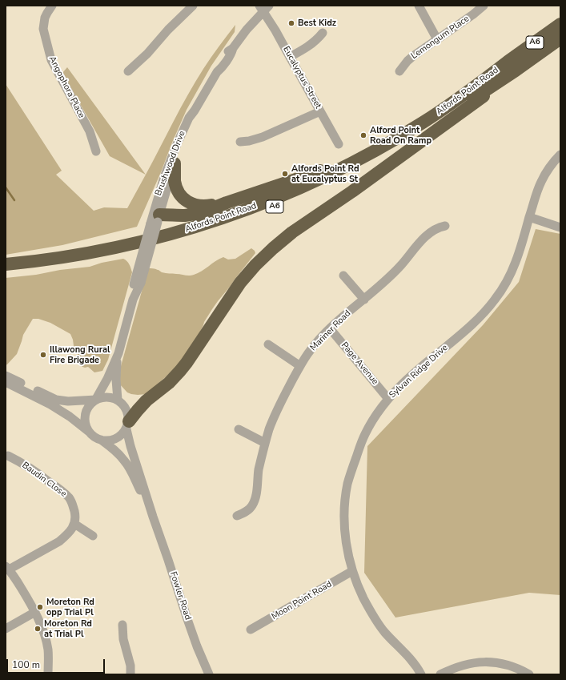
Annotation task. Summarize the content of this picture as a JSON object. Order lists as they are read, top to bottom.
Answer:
{
  "streets": {
    "highway": ["A6", "Alfords Point Road"],
    "street": [
      "Lemongum Place",
      "Eucalyptus Street",
      "Angophora Place",
      "Brushwood Drive",
      "Mariner Road",
      "Page Avenue",
      "Sylvan Ridge Drive",
      "Baudin Close",
      "Fowler Road",
      "Moon Point Road"
    ]
  },
  "crossings": [
    ["Eucalyptus Street", "Brushwood Drive"],
    ["Brushwood Drive", "Fowler Road"],
    ["Mariner Road", "Page Avenue"],
    ["Page Avenue", "Sylvan Ridge Drive"],
    ["Sylvan Ridge Drive", "Moon Point Road"]
  ],
  "places": [
    "Best Kidz",
    "Alford Point Road On Ramp",
    "Alfords Point Rd at Eucalyptus St",
    "Illawong Rural Fire Brigade",
    "Moreton Rd opp Trial Pl",
    "Moreton Rd at Trial Pl"
  ],
  "scale_bar": "100 m"
}
